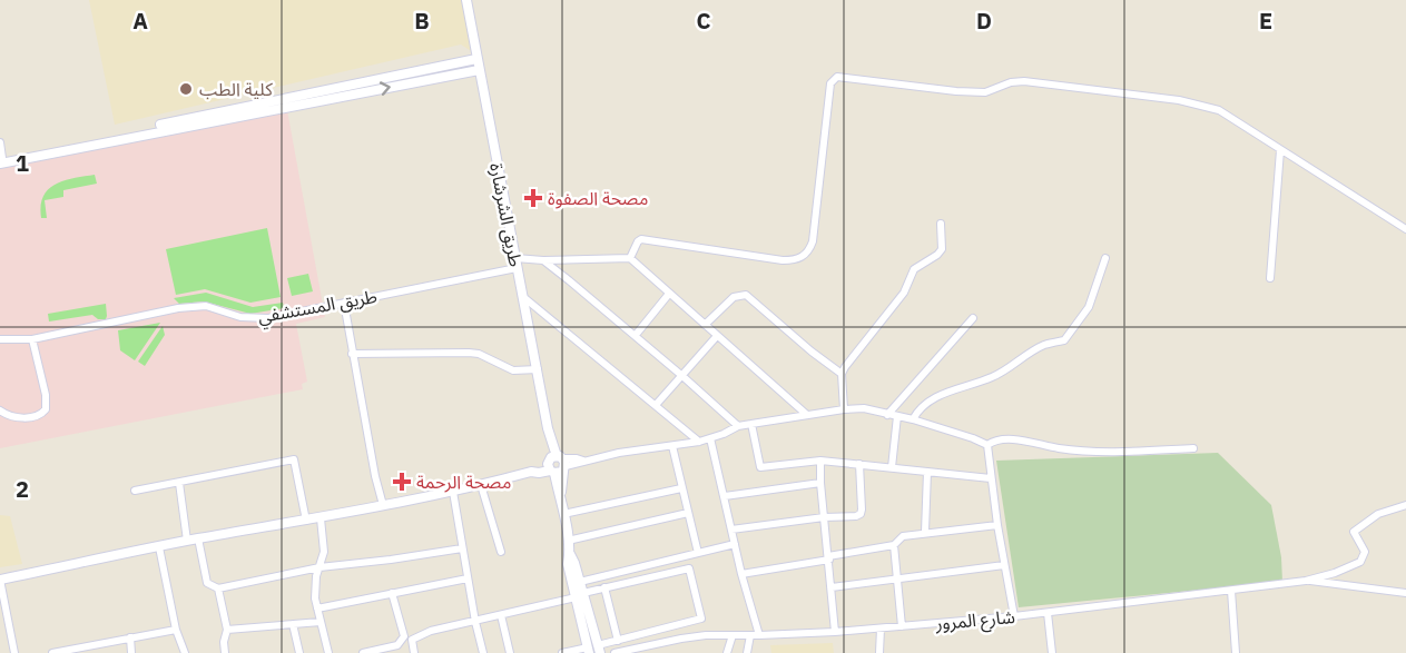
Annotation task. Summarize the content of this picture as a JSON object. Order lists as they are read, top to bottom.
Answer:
{
  "streets": {
    "street": ["طريق الشرشارة", "طريق المستشفي", "شارع المرور"]
  },
  "crossings": [
    ["طريق الشرشارة", "طريق المستشفي"]
  ],
  "places": {
    "other": ["كلية الطب"],
    "health": ["مصحة الصفوة", "مصحة الرحمة"]
  },
  "grid": {
    "columns": [
      "A",
      "B",
      "C",
      "D",
      "E"
    ],
    "rows": ["1", "2"]
  }
}
